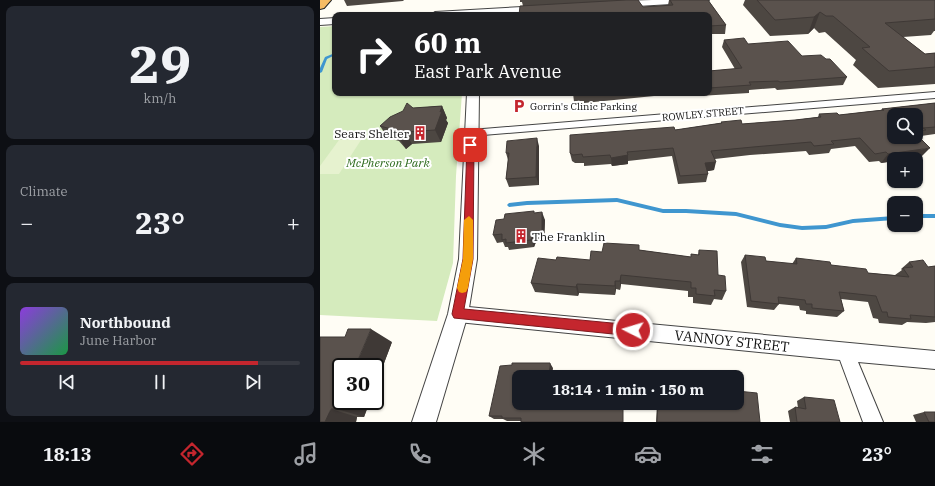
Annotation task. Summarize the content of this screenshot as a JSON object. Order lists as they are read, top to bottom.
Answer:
{
  "streets": {
    "street": ["ROWLEY STREET", "VANNOY STREET"]
  },
  "parks": ["McPherson Park"],
  "places": {
    "parking": ["Gorrin's Clinic Parking"],
    "building": ["Sears Shelter", "The Franklin"]
  },
  "page": {
    "tile": [
      ["29", "km/h"],
      "Climate"
    ],
    "turn": ["60 m", "East Park Avenue"],
    "map_buttons": ["+", "−"],
    "heat": ["−", "23°", "+"],
    "song": ["Northbound", "June Harbor"],
    "limit": "30",
    "trip": "18:14 · 1 min · 150 m",
    "tabs": ["18:13", "23°"]
  }
}
